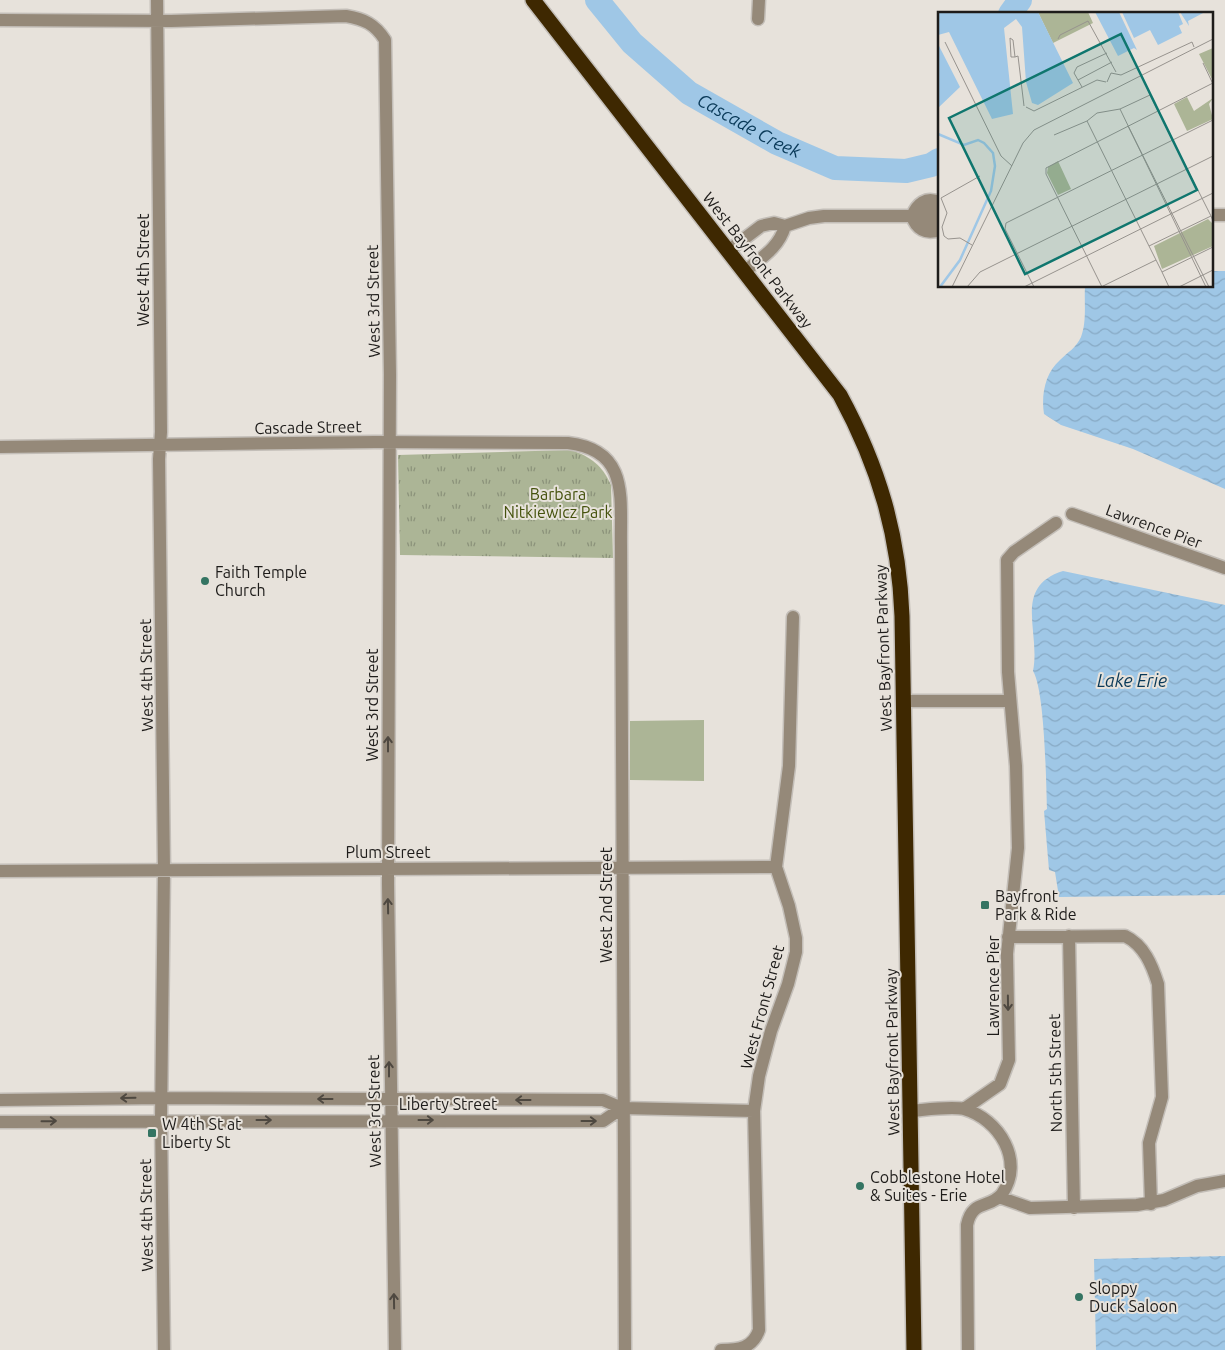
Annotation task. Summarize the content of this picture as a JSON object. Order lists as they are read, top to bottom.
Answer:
{
  "streets": {
    "highway": ["West Bayfront Parkway"],
    "street": [
      "West 4th Street",
      "West 3rd Street",
      "Cascade Street",
      "Lawrence Pier",
      "Plum Street",
      "West 2nd Street",
      "West Front Street",
      "North 5th Street",
      "Liberty Street"
    ]
  },
  "crossings": [
    ["West 4th Street", "West 3rd Street"],
    ["West 4th Street", "Cascade Street"],
    ["West 4th Street", "Plum Street"],
    ["West 4th Street", "Liberty Street"],
    ["West 3rd Street", "Cascade Street"],
    ["West 3rd Street", "Plum Street"],
    ["West 3rd Street", "Liberty Street"],
    ["Cascade Street", "West 2nd Street"],
    ["Plum Street", "West 2nd Street"],
    ["Plum Street", "West Front Street"],
    ["West 2nd Street", "Liberty Street"],
    ["West Front Street", "Liberty Street"]
  ],
  "one_way": ["West 3rd Street"],
  "water": ["Cascade Creek", "Lake Erie"],
  "parks": ["Barbara Nitkiewicz Park"],
  "places": {
    "other": ["Faith Temple Church", "Cobblestone Hotel & Suites - Erie", "Sloppy Duck Saloon"],
    "transit": ["Bayfront Park & Ride", "W 4th St at Liberty St"]
  }
}
